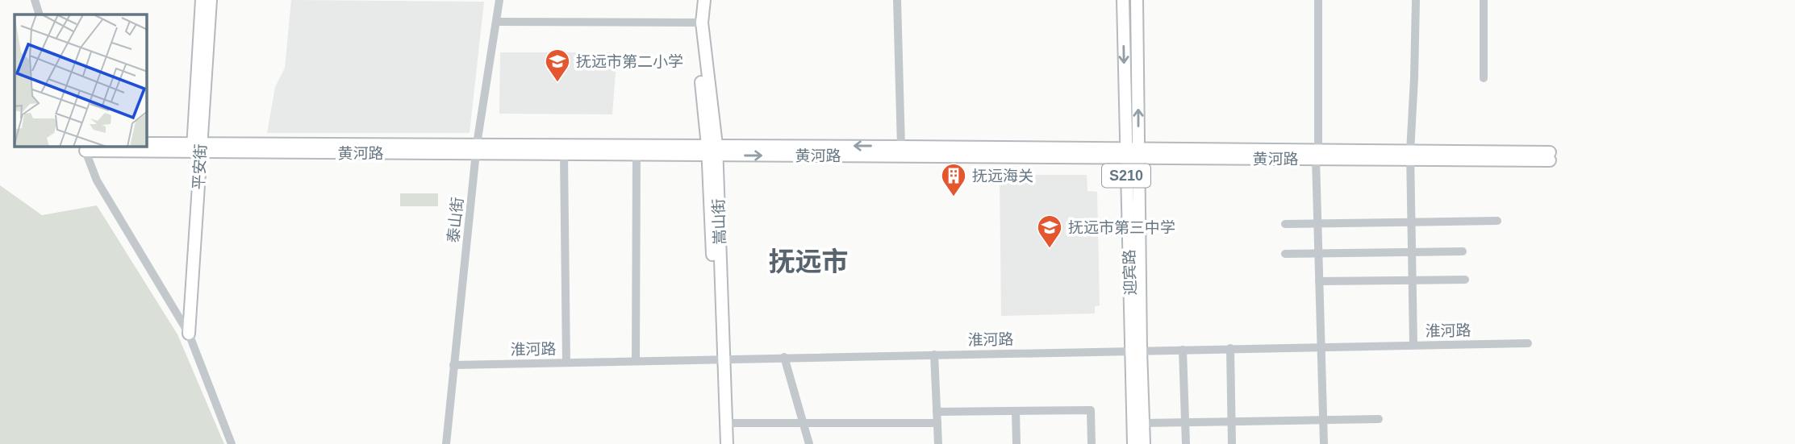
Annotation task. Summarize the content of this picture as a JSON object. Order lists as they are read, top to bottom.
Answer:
{
  "streets": {
    "main road": [
      "黄河路",
      "平安街",
      "S210",
      "嵩山街",
      "迎宾路"
    ],
    "street": ["泰山街", "淮河路"]
  },
  "crossings": [
    ["黄河路", "平安街"],
    ["黄河路", "泰山街"],
    ["黄河路", "嵩山街"],
    ["黄河路", "迎宾路"],
    ["泰山街", "淮河路"],
    ["嵩山街", "淮河路"],
    ["迎宾路", "淮河路"]
  ],
  "districts": ["抚远市"],
  "places": {
    "school or university": ["抚远市第二小学", "抚远市第三中学"],
    "building": ["抚远海关"]
  }
}
